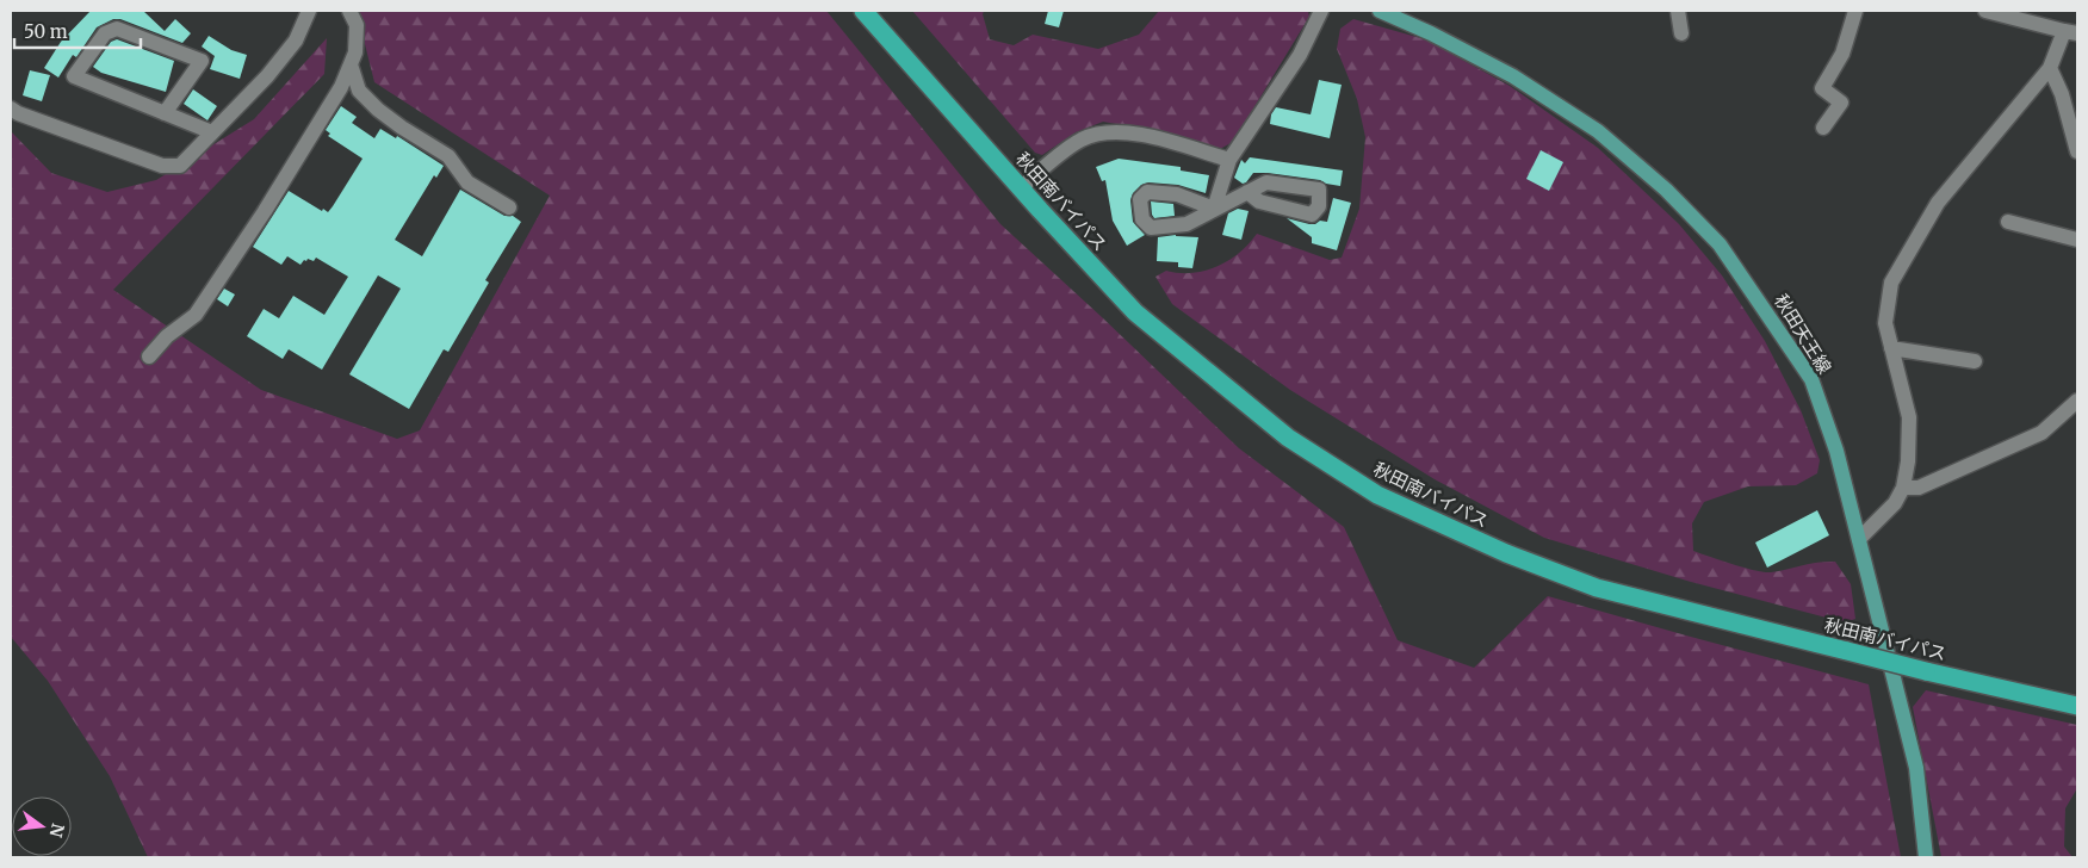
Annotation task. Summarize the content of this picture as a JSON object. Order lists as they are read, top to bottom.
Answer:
{
  "streets": {
    "highway": ["秋田南バイパス"],
    "main road": ["秋田天王線"]
  },
  "scale_bar": "50 m",
  "north": "right"
}
